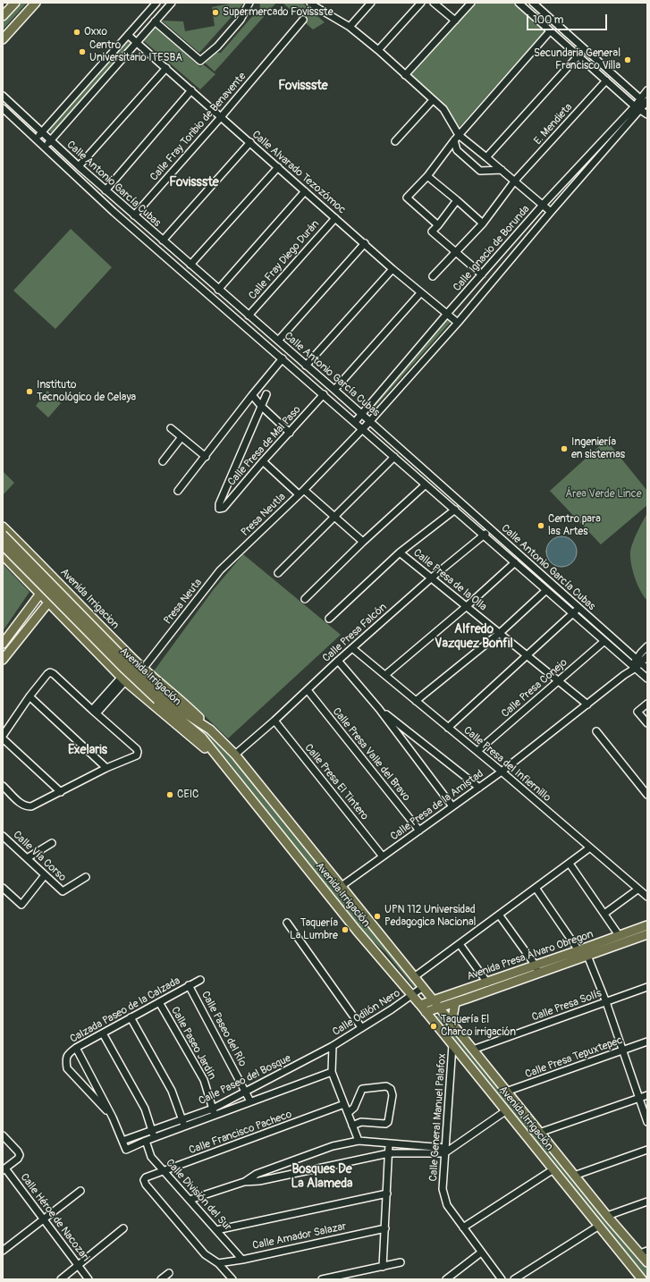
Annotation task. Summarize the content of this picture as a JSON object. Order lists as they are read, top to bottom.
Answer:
{
  "streets": {
    "main road": ["Avenida Irrigacion", "Avenida Irrigación", "Avenida Presa Álvaro Obregon"],
    "street": [
      "E. Mendieta",
      "Calle Fray Toribio de Benavente",
      "Calle Alvarado Tezozómoc",
      "Calle Antonio García Cubas",
      "Calle Ignacio de Borunda",
      "Calle Fray Diego Durán",
      "Calle Presa de Mal Paso",
      "Presa Neutla",
      "Calle Presa de la Olla",
      "Presa Neuta",
      "Calle Presa Falcón",
      "Calle Presa Conejo",
      "Calle Presa Valle del Bravo",
      "Calle Presa del Infiernillo",
      "Calle Presa El Tintero",
      "Calle Presa de la Amistad",
      "Calle Vía Corso",
      "Calle Presa Solís",
      "Calzada Paseo de la Calzada",
      "Calle Odilón Nero",
      "Calle Paseo del Río",
      "Calle Paseo Jardín",
      "Calle Presa Tepuxtepec",
      "Calle Paseo del Bosque",
      "Calle General Manuel Palafox",
      "Calle Francisco Pacheco",
      "Calle División del Sur",
      "Calle Héroe de Nacozari",
      "Calle Amador Salazar"
    ]
  },
  "crossings": [
    ["Calle Fray Toribio de Benavente", "Calle Alvarado Tezozómoc"],
    ["Calle Fray Toribio de Benavente", "Calle Antonio García Cubas"],
    ["Calle Alvarado Tezozómoc", "Calle Ignacio de Borunda"],
    ["Calle Alvarado Tezozómoc", "Calle Fray Diego Durán"],
    ["Calle Antonio García Cubas", "Calle Ignacio de Borunda"],
    ["Calle Antonio García Cubas", "Calle Fray Diego Durán"],
    ["Calle Antonio García Cubas", "Calle Presa de Mal Paso"],
    ["Calle Antonio García Cubas", "Presa Neutla"],
    ["Calle Antonio García Cubas", "Calle Presa Falcón"],
    ["Calle Antonio García Cubas", "Calle Presa Conejo"],
    ["Calle Antonio García Cubas", "Calle Presa de la Amistad"],
    ["Calle Ignacio de Borunda", "Presa Neutla"],
    ["Presa Neutla", "Presa Neuta"],
    ["Calle Presa de la Olla", "Calle Presa Falcón"],
    ["Calle Presa de la Olla", "Calle Presa Conejo"],
    ["Calle Presa de la Olla", "Calle Presa de la Amistad"],
    ["Avenida Irrigacion", "Presa Neuta"],
    ["Avenida Irrigacion", "Avenida Irrigación"],
    ["Calle Presa Falcón", "Avenida Irrigación"],
    ["Calle Presa Falcón", "Calle Presa Valle del Bravo"],
    ["Calle Presa Falcón", "Calle Presa del Infiernillo"],
    ["Calle Presa Falcón", "Calle Presa El Tintero"],
    ["Avenida Irrigación", "Calle Presa de la Amistad"],
    ["Avenida Irrigación", "Avenida Presa Álvaro Obregon"],
    ["Avenida Irrigación", "Calle Presa Solís"],
    ["Avenida Irrigación", "Calle Odilón Nero"],
    ["Avenida Irrigación", "Calle Presa Tepuxtepec"],
    ["Avenida Irrigación", "Calle General Manuel Palafox"],
    ["Calle Presa Conejo", "Calle Presa del Infiernillo"],
    ["Calle Presa Valle del Bravo", "Calle Presa de la Amistad"],
    ["Calle Presa del Infiernillo", "Calle Presa de la Amistad"],
    ["Calle Presa El Tintero", "Calle Presa de la Amistad"],
    ["Calzada Paseo de la Calzada", "Calle Paseo del Río"],
    ["Calzada Paseo de la Calzada", "Calle Paseo Jardín"],
    ["Calle Odilón Nero", "Calle Paseo del Bosque"],
    ["Calle Odilón Nero", "Calle Francisco Pacheco"],
    ["Calle Paseo del Río", "Calle Paseo del Bosque"],
    ["Calle Paseo Jardín", "Calle Paseo del Bosque"],
    ["Calle Paseo del Bosque", "Calle División del Sur"],
    ["Calle Francisco Pacheco", "Calle División del Sur"],
    ["Calle Francisco Pacheco", "Calle Amador Salazar"],
    ["Calle División del Sur", "Calle Amador Salazar"]
  ],
  "districts": [
    "Fovissste",
    "Fovissste",
    "Alfredo Vazquez Bonfil",
    "Exelaris",
    "Bosques De La Alameda"
  ],
  "parks": ["Área Verde Lince"],
  "places": [
    "Supermercado Fovissste",
    "Oxxo",
    "Centro Universitario ITESBA",
    "Secundaria General Francisco Villa",
    "Instituto Tecnológico de Celaya",
    "Ingeniería en sistemas",
    "Centro para las Artes",
    "CEIC",
    "UPN 112 Universidad Pedagogica Nacional",
    "Taquería La Lumbre",
    "Taquería El Charco irrigación"
  ],
  "scale_bar": "100 m"
}
